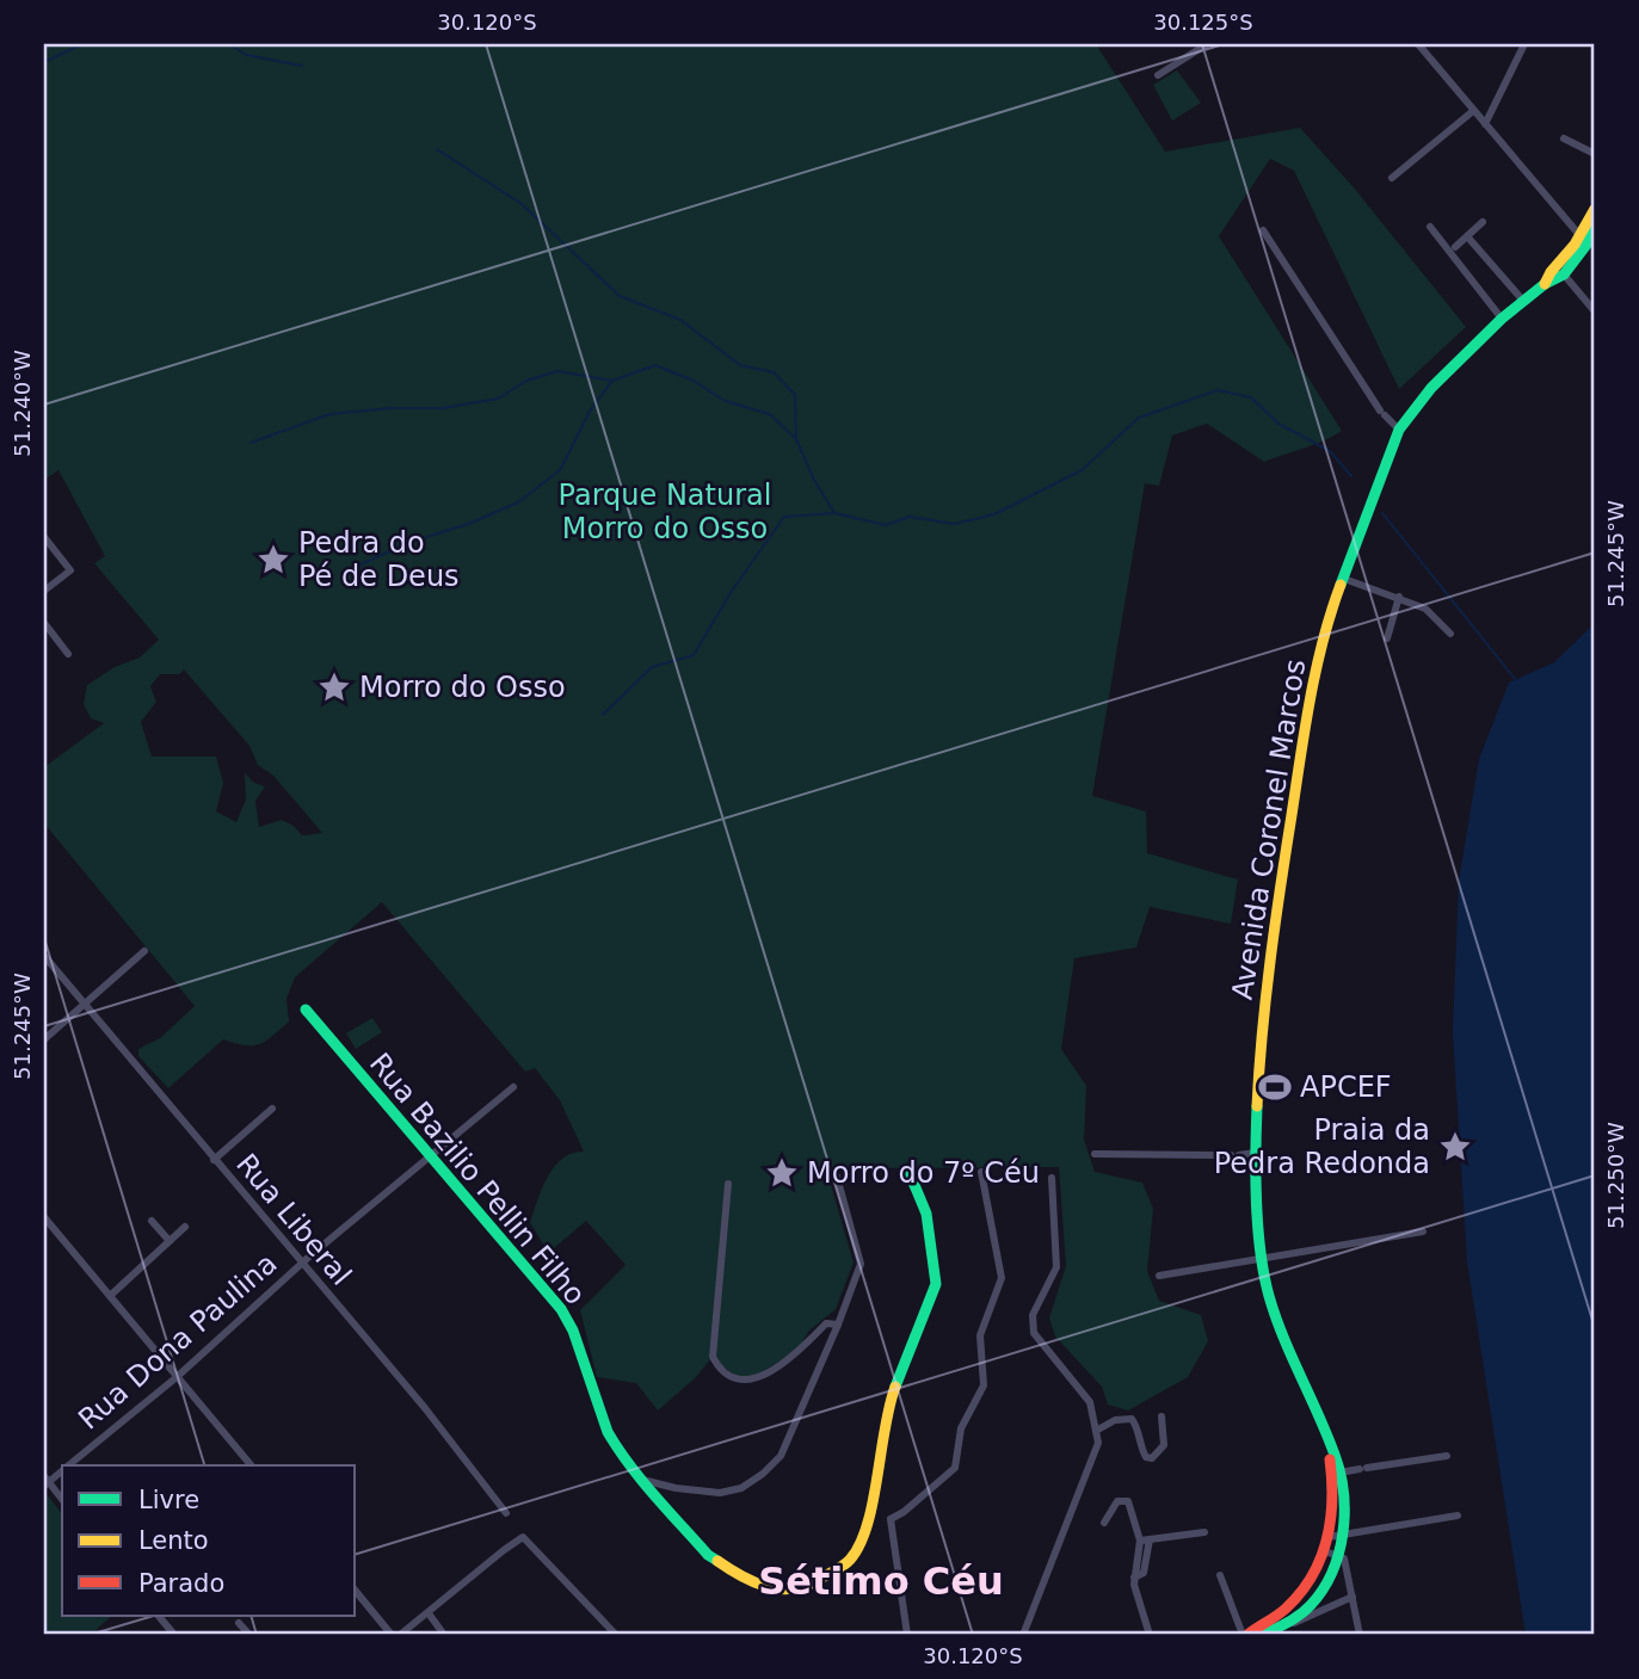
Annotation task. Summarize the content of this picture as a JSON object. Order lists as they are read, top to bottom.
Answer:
{
  "streets": {
    "main road": ["Avenida Coronel Marcos", "Rua Bazilio Pellin Filho"],
    "street": ["Rua Liberal", "Rua Dona Paulina"]
  },
  "crossings": [
    ["Rua Bazilio Pellin Filho", "Rua Dona Paulina"],
    ["Rua Liberal", "Rua Dona Paulina"]
  ],
  "districts": ["Sétimo Céu"],
  "parks": ["Parque Natural Morro do Osso"],
  "places": {
    "place": [
      "Pedra do Pé de Deus",
      "Morro do Osso",
      "Praia da Pedra Redonda",
      "Morro do 7º Céu"
    ],
    "sports": ["APCEF"]
  },
  "legend": ["Livre", "Lento", "Parado"],
  "coordinates": [
    "30.120°S",
    "30.125°S",
    "51.240°W",
    "51.245°W",
    "51.250°W"
  ]
}
